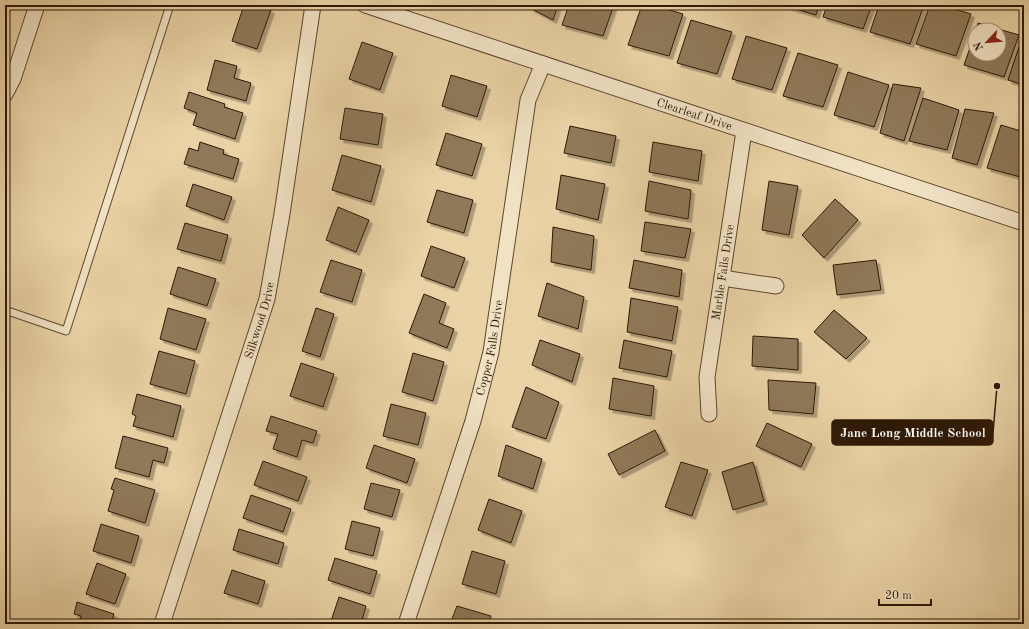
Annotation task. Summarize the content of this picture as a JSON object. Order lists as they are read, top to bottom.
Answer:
{
  "streets": {
    "street": [
      "Clearleaf Drive",
      "Marble Falls Drive",
      "Silkwood Drive",
      "Copper Falls Drive"
    ]
  },
  "crossings": [
    ["Clearleaf Drive", "Marble Falls Drive"],
    ["Clearleaf Drive", "Copper Falls Drive"]
  ],
  "places": ["Jane Long Middle School"],
  "scale_bar": "20 m",
  "north": "bottom left"
}
